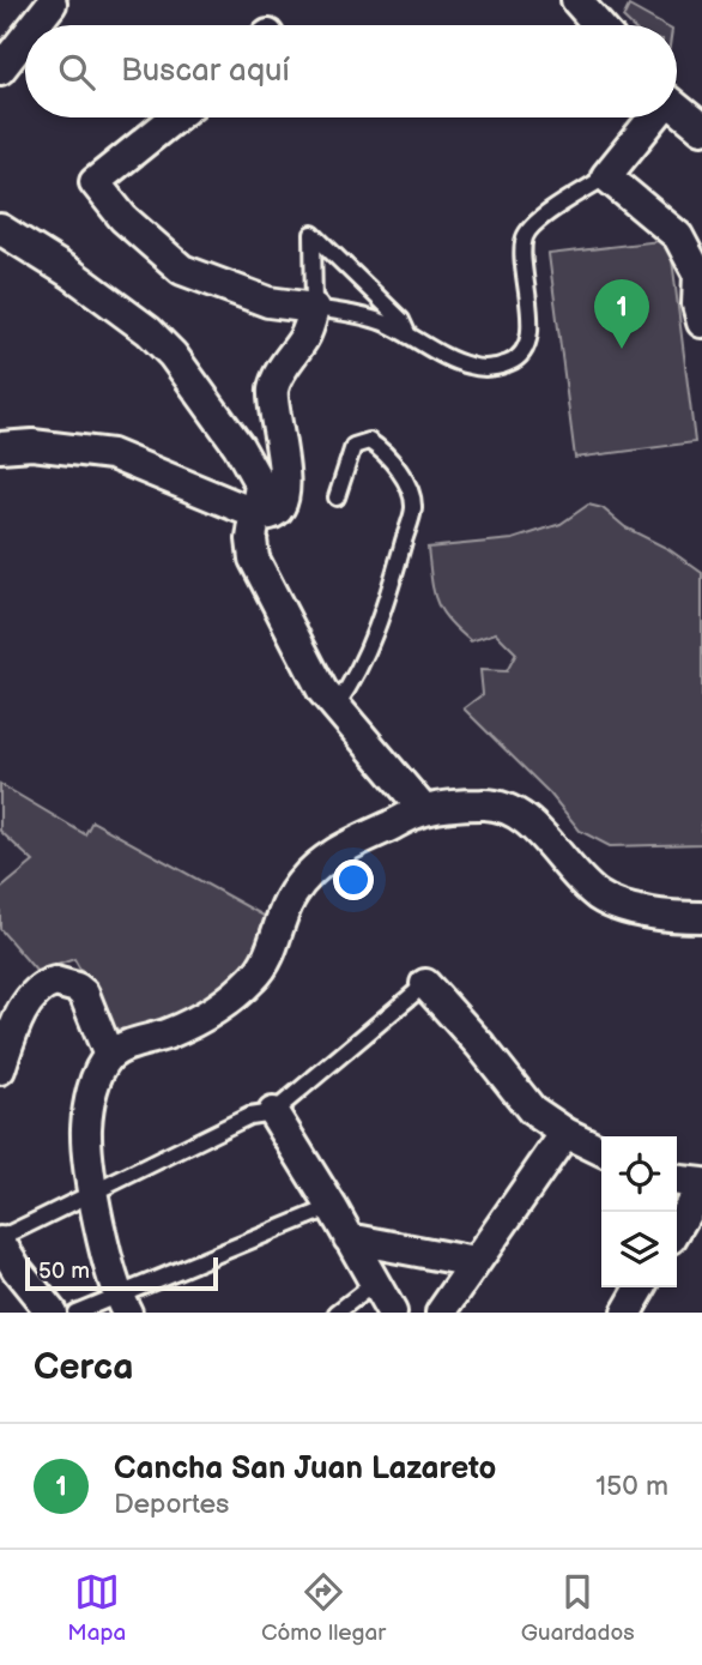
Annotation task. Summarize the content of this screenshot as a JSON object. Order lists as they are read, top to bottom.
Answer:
{
  "scale_bar": "50 m",
  "page": {
    "search": "Buscar aquí",
    "pins": "1",
    "scale": "50 m",
    "heading": "Cerca",
    "list": [
      {
        "mark": "1",
        "name": "Cancha San Juan Lazareto",
        "note": "Deportes",
        "value": "150 m"
      }
    ],
    "nav": ["Mapa", "Cómo llegar", "Guardados"]
  }
}
